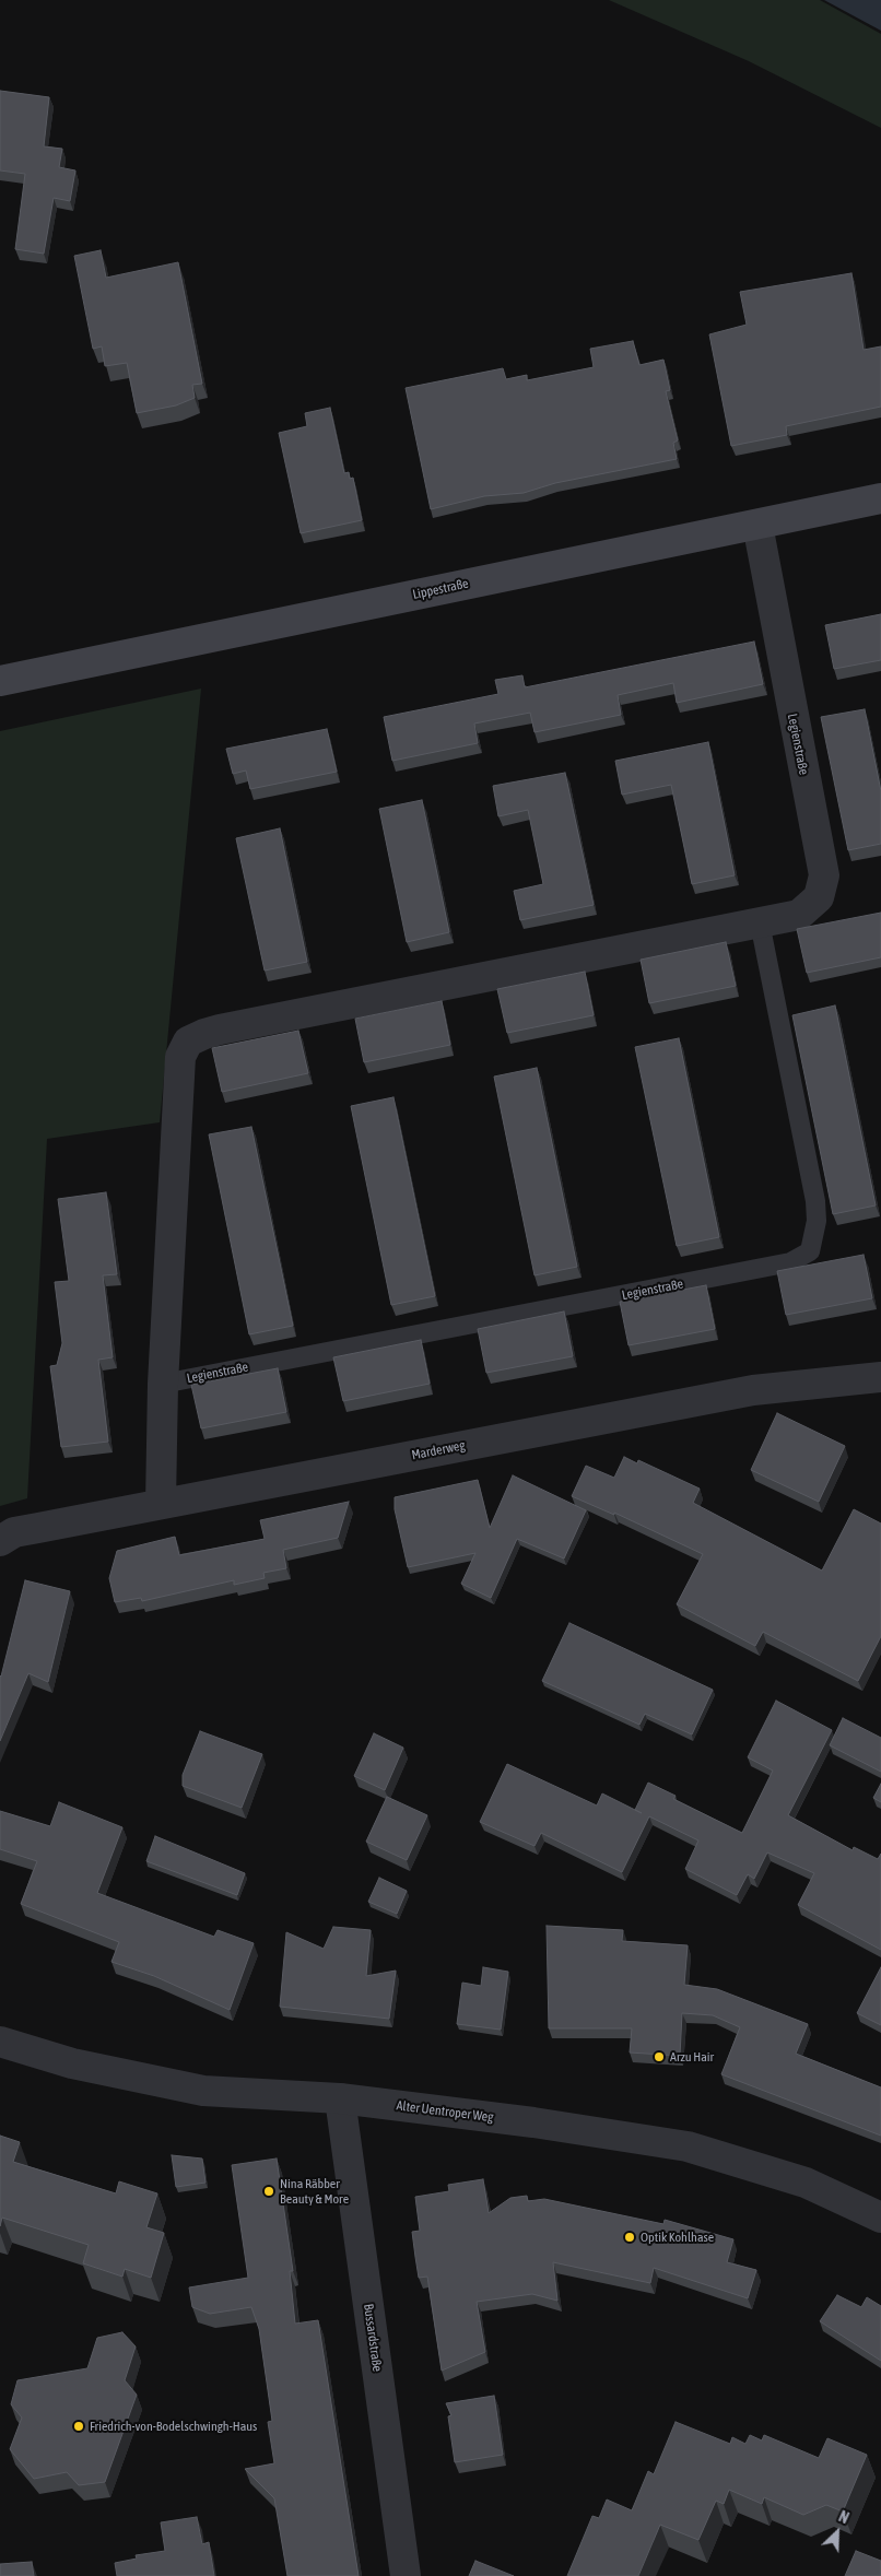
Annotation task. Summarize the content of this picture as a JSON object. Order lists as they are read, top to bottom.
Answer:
{
  "streets": {
    "main road": ["Lippestraße"],
    "street": [
      "Legienstraße",
      "Marderweg",
      "Alter Uentroper Weg",
      "Bussardstraße"
    ]
  },
  "crossings": [
    ["Lippestraße", "Legienstraße"],
    ["Legienstraße", "Marderweg"],
    ["Alter Uentroper Weg", "Bussardstraße"]
  ],
  "places": [
    "Arzu Hair",
    "Nina Räbber Beauty & More",
    "Optik Kohlhase",
    "Friedrich-von-Bodelschwingh-Haus"
  ],
  "north": "top right"
}
